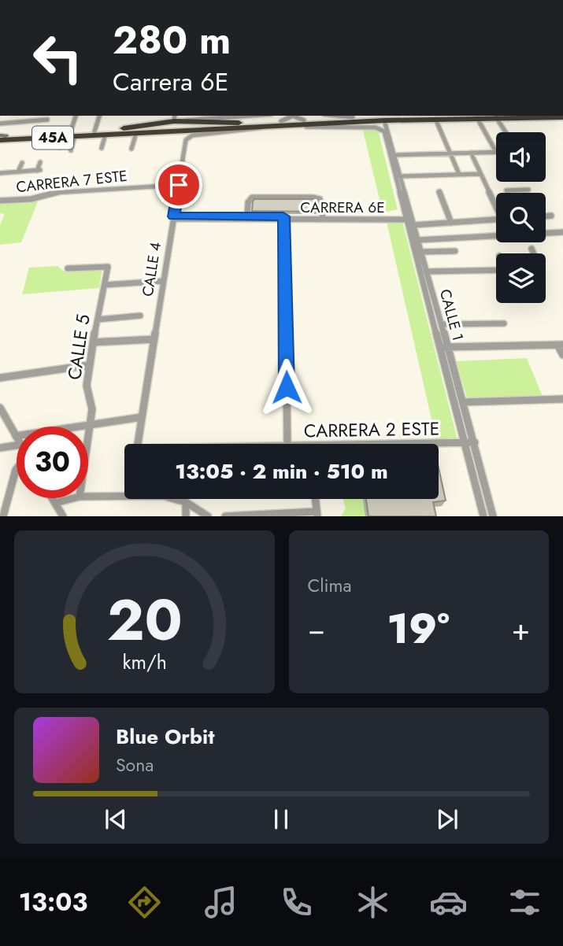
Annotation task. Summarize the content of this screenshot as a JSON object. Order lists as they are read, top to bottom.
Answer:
{
  "streets": {
    "highway": ["45A"],
    "street": [
      "CARRERA 7 ESTE",
      "CARRERA 6E",
      "CALLE 4",
      "CALLE 1",
      "CALLE 5",
      "CARRERA 2 ESTE"
    ]
  },
  "crossings": [
    ["45A", "CALLE 4"],
    ["45A", "CALLE 1"],
    ["CARRERA 7 ESTE", "CALLE 4"],
    ["CARRERA 6E", "CALLE 4"],
    ["CARRERA 6E", "CALLE 1"],
    ["CALLE 1", "CARRERA 2 ESTE"]
  ],
  "page": {
    "turn": ["280 m", "Carrera 6E"],
    "limit": "30",
    "trip": "13:05 · 2 min · 510 m",
    "tile": "Clima",
    "heat": ["−", "19°", "+"],
    "song": ["Blue Orbit", "Sona"],
    "tabs": "13:03",
    "gauge": ["20", "km/h"]
  }
}
